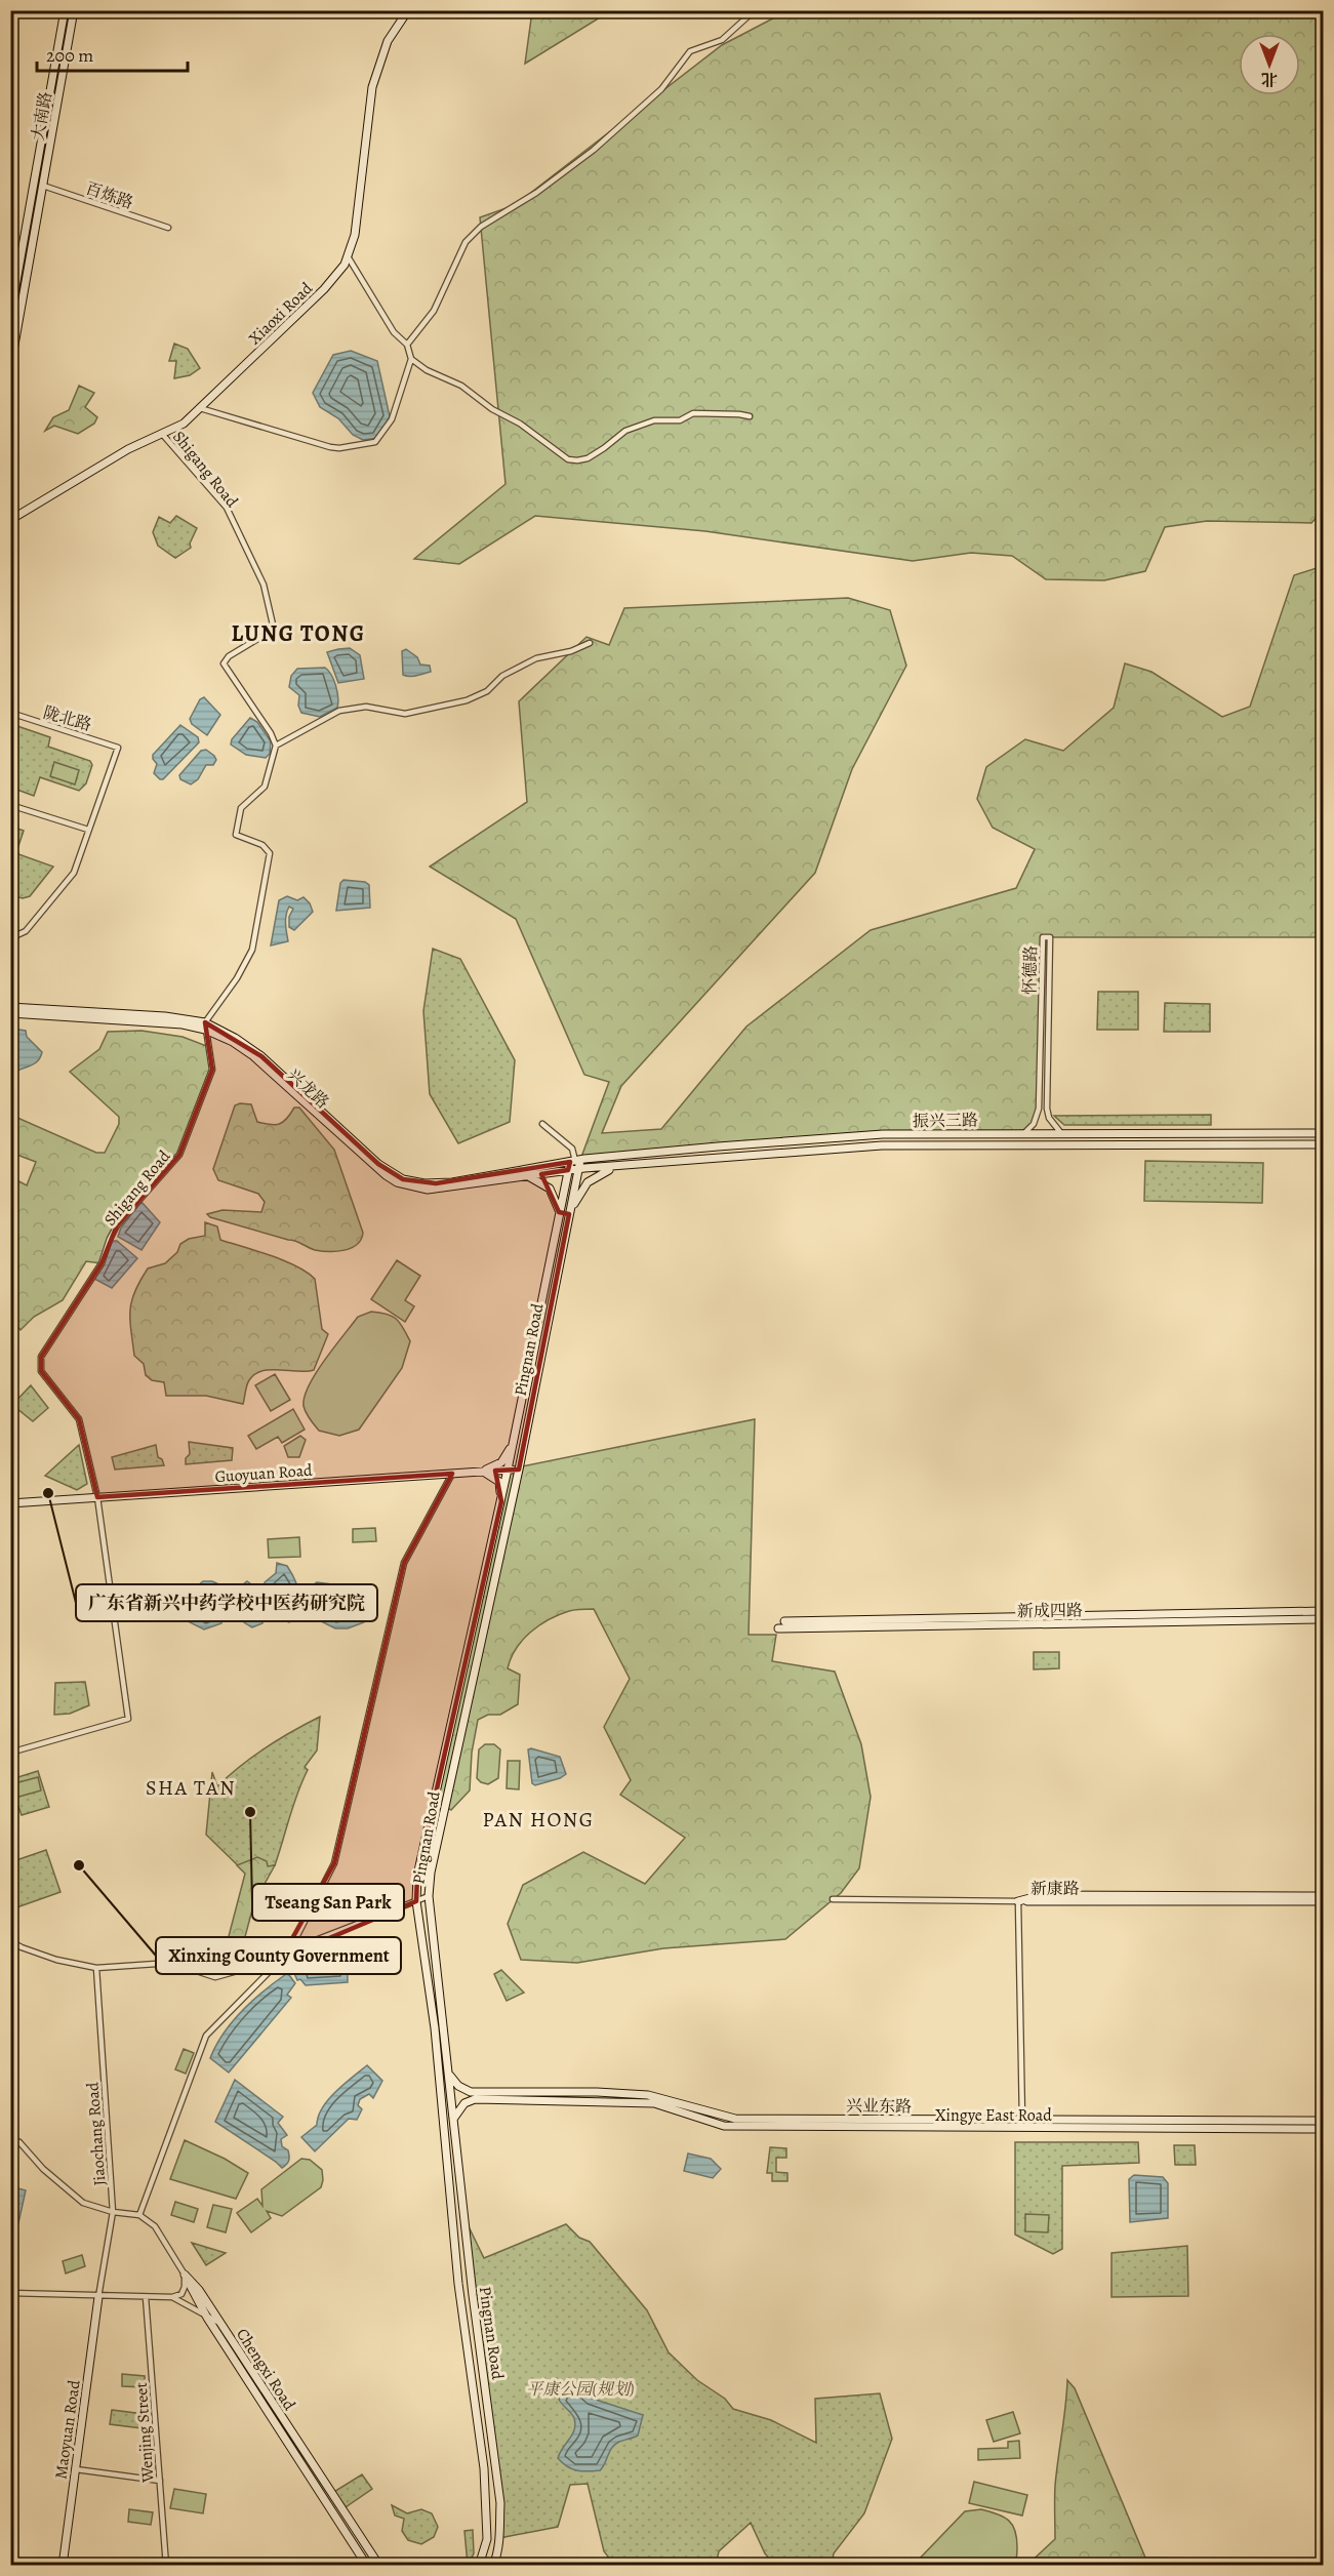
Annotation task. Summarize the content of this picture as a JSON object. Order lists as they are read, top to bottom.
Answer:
{
  "streets": {
    "main road": [
      "大南路",
      "Xiaoxi Road",
      "兴龙路",
      "振兴三路",
      "Pingnan Road",
      "Guoyuan Road",
      "新成四路",
      "新康路",
      "兴业东路",
      "Xingye East Road",
      "Chengxi Road",
      "Maoyuan Road"
    ],
    "street": [
      "百炼路",
      "Shigang Road",
      "陇北路",
      "怀德路",
      "Jiaochang Road",
      "Wenjing Street"
    ]
  },
  "crossings": [
    ["大南路", "百炼路"],
    ["Xiaoxi Road", "Shigang Road"],
    ["Shigang Road", "兴龙路"],
    ["Shigang Road", "Guoyuan Road"],
    ["怀德路", "振兴三路"],
    ["兴龙路", "振兴三路"],
    ["兴龙路", "Pingnan Road"],
    ["振兴三路", "Pingnan Road"],
    ["Pingnan Road", "Guoyuan Road"],
    ["Pingnan Road", "兴业东路"],
    ["Pingnan Road", "Xingye East Road"],
    ["Jiaochang Road", "Maoyuan Road"]
  ],
  "districts": ["LUNG TONG", "SHA TAN", "PAN HONG"],
  "parks": ["平康公园(规划)"],
  "places": ["广东省新兴中药学校中医药研究院", "Tseang San Park", "Xinxing County Government"],
  "scale_bar": "200 m",
  "north": "bottom"
}
